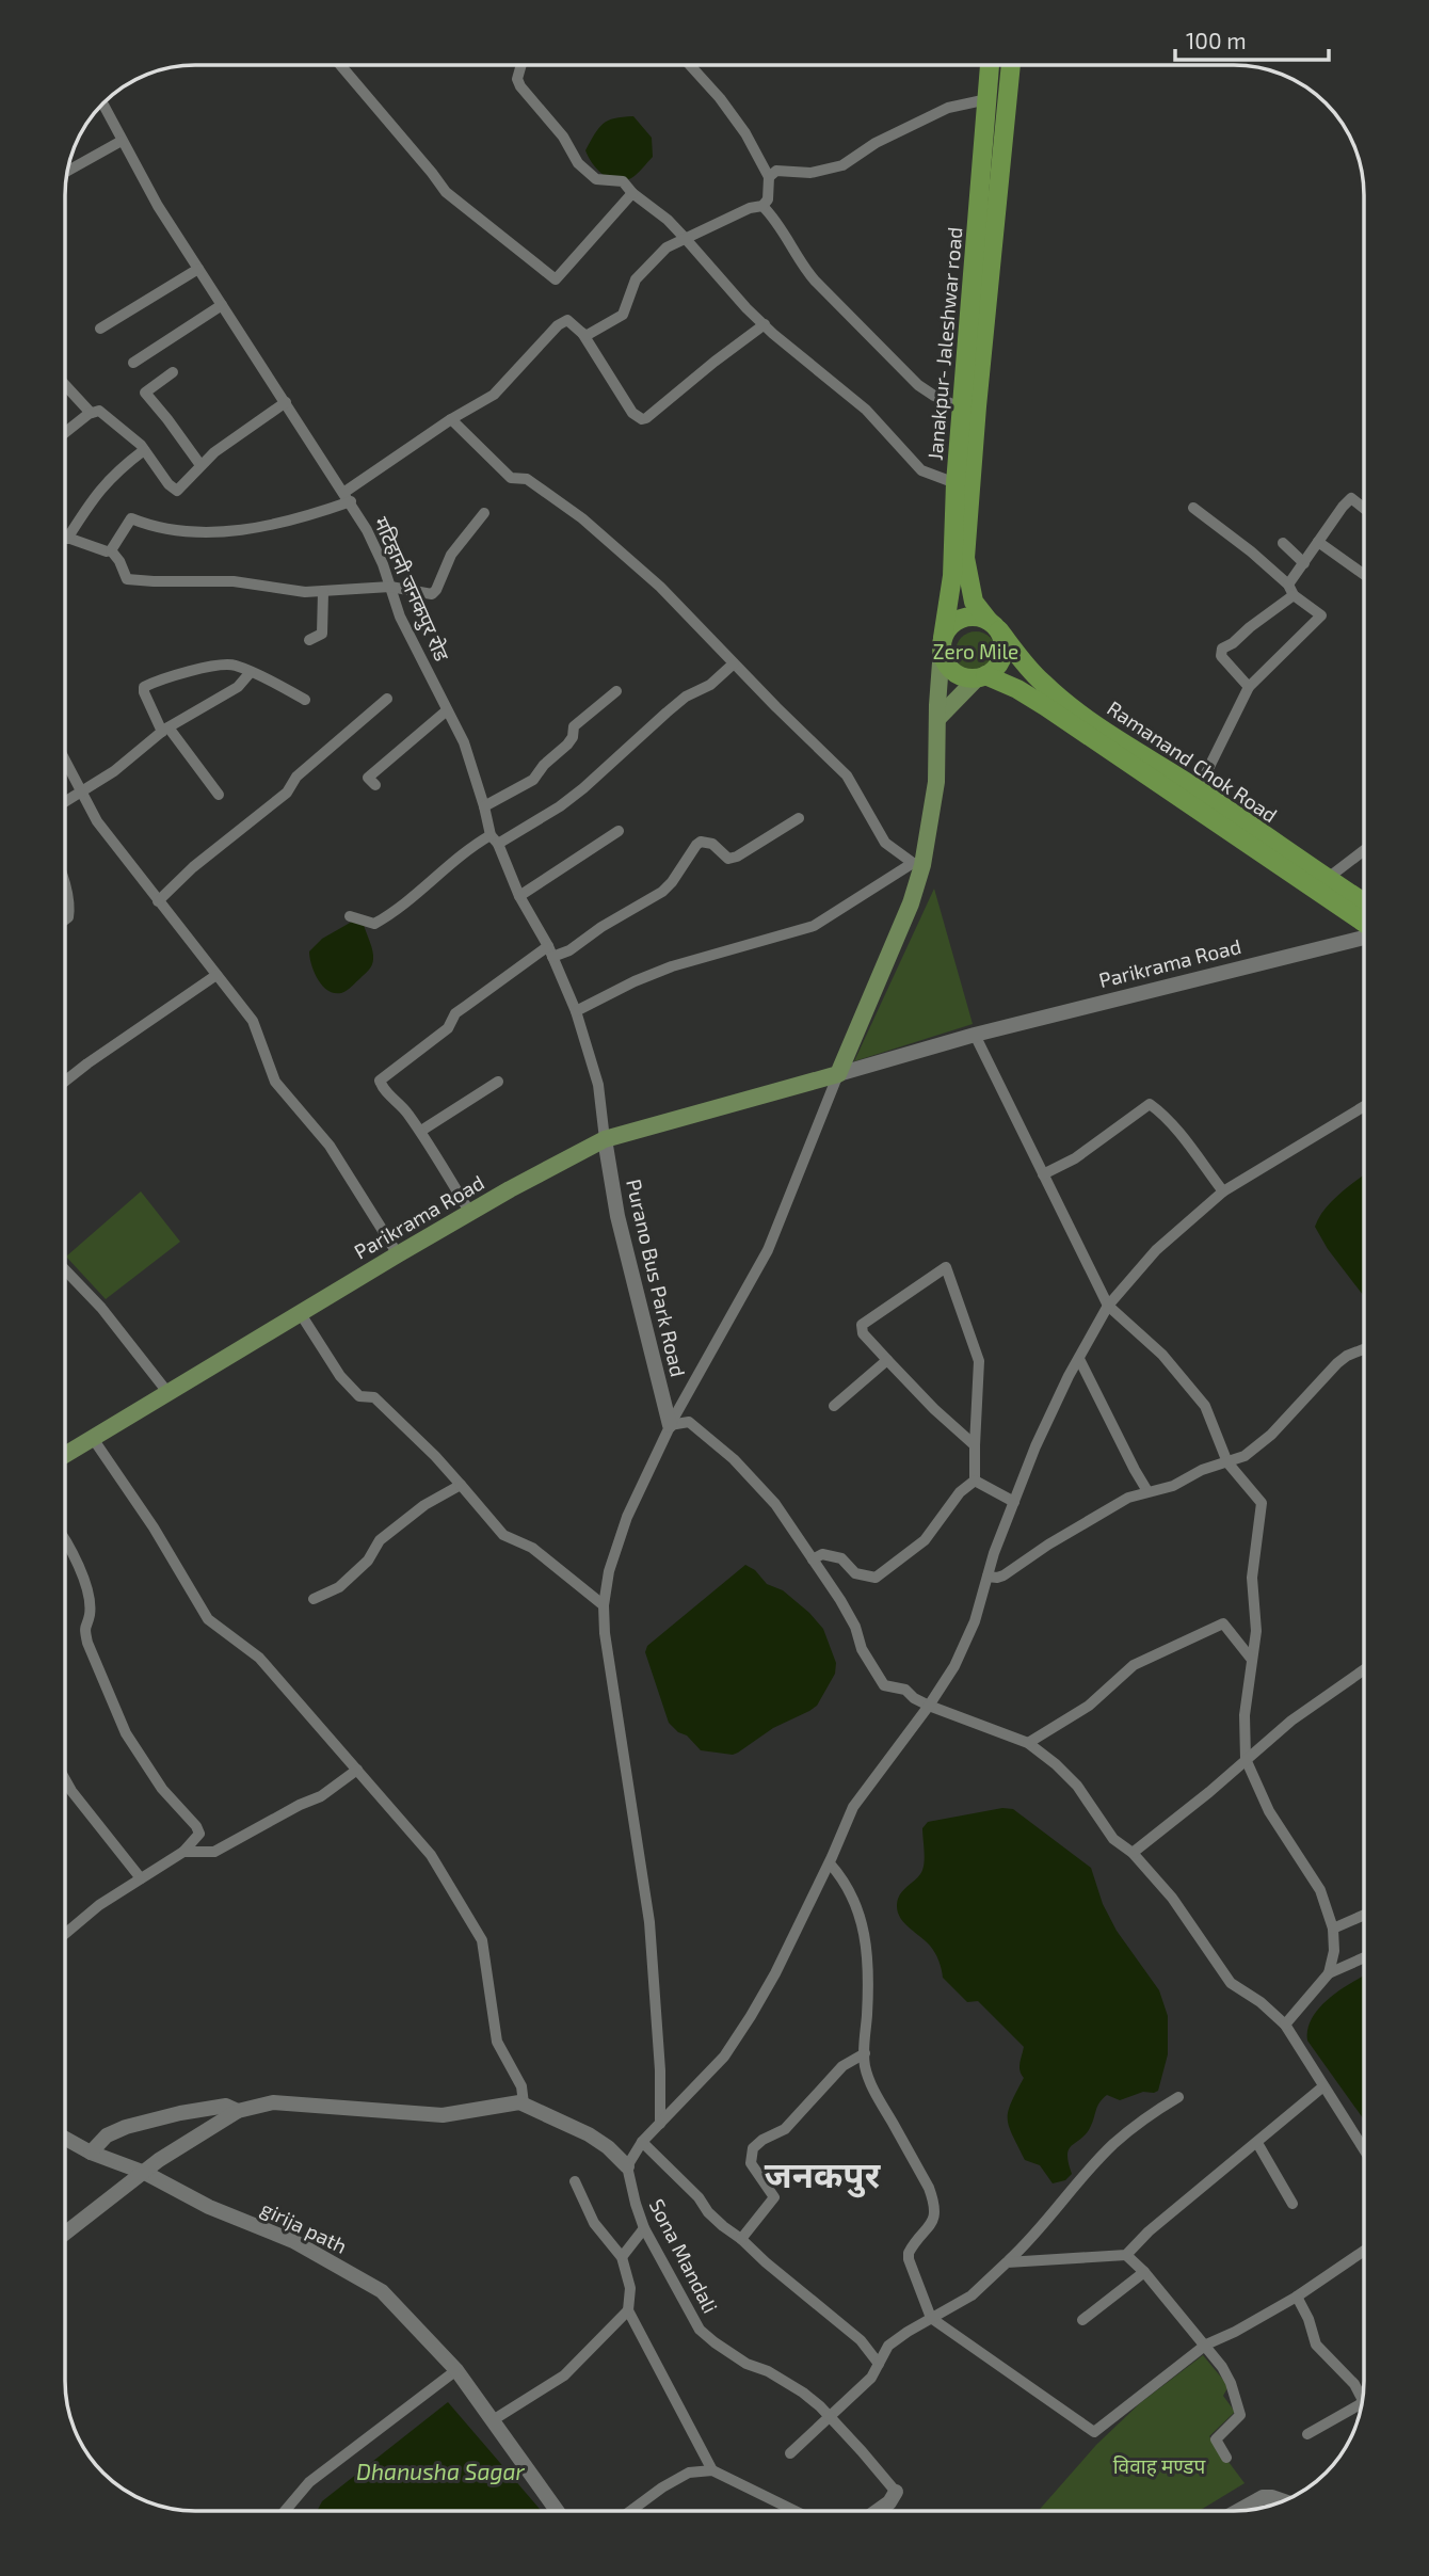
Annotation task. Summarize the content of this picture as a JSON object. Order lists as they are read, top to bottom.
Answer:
{
  "streets": {
    "highway": ["Janakpur- Jaleshwar road", "Ramanand Chok Road"],
    "main road": ["Parikrama Road"],
    "street": [
      "मटिहानी जनकपुर रोड",
      "Purano Bus Park Road",
      "girija path",
      "Sona Mandali"
    ]
  },
  "crossings": [
    ["Janakpur- Jaleshwar road", "Ramanand Chok Road"],
    ["मटिहानी जनकपुर रोड", "Parikrama Road"],
    ["मटिहानी जनकपुर रोड", "Purano Bus Park Road"],
    ["Parikrama Road", "Purano Bus Park Road"]
  ],
  "districts": ["जनकपुर"],
  "water": ["Dhanusha Sagar"],
  "parks": ["Zero Mile", "विवाह मण्डप"],
  "scale_bar": "100 m"
}
